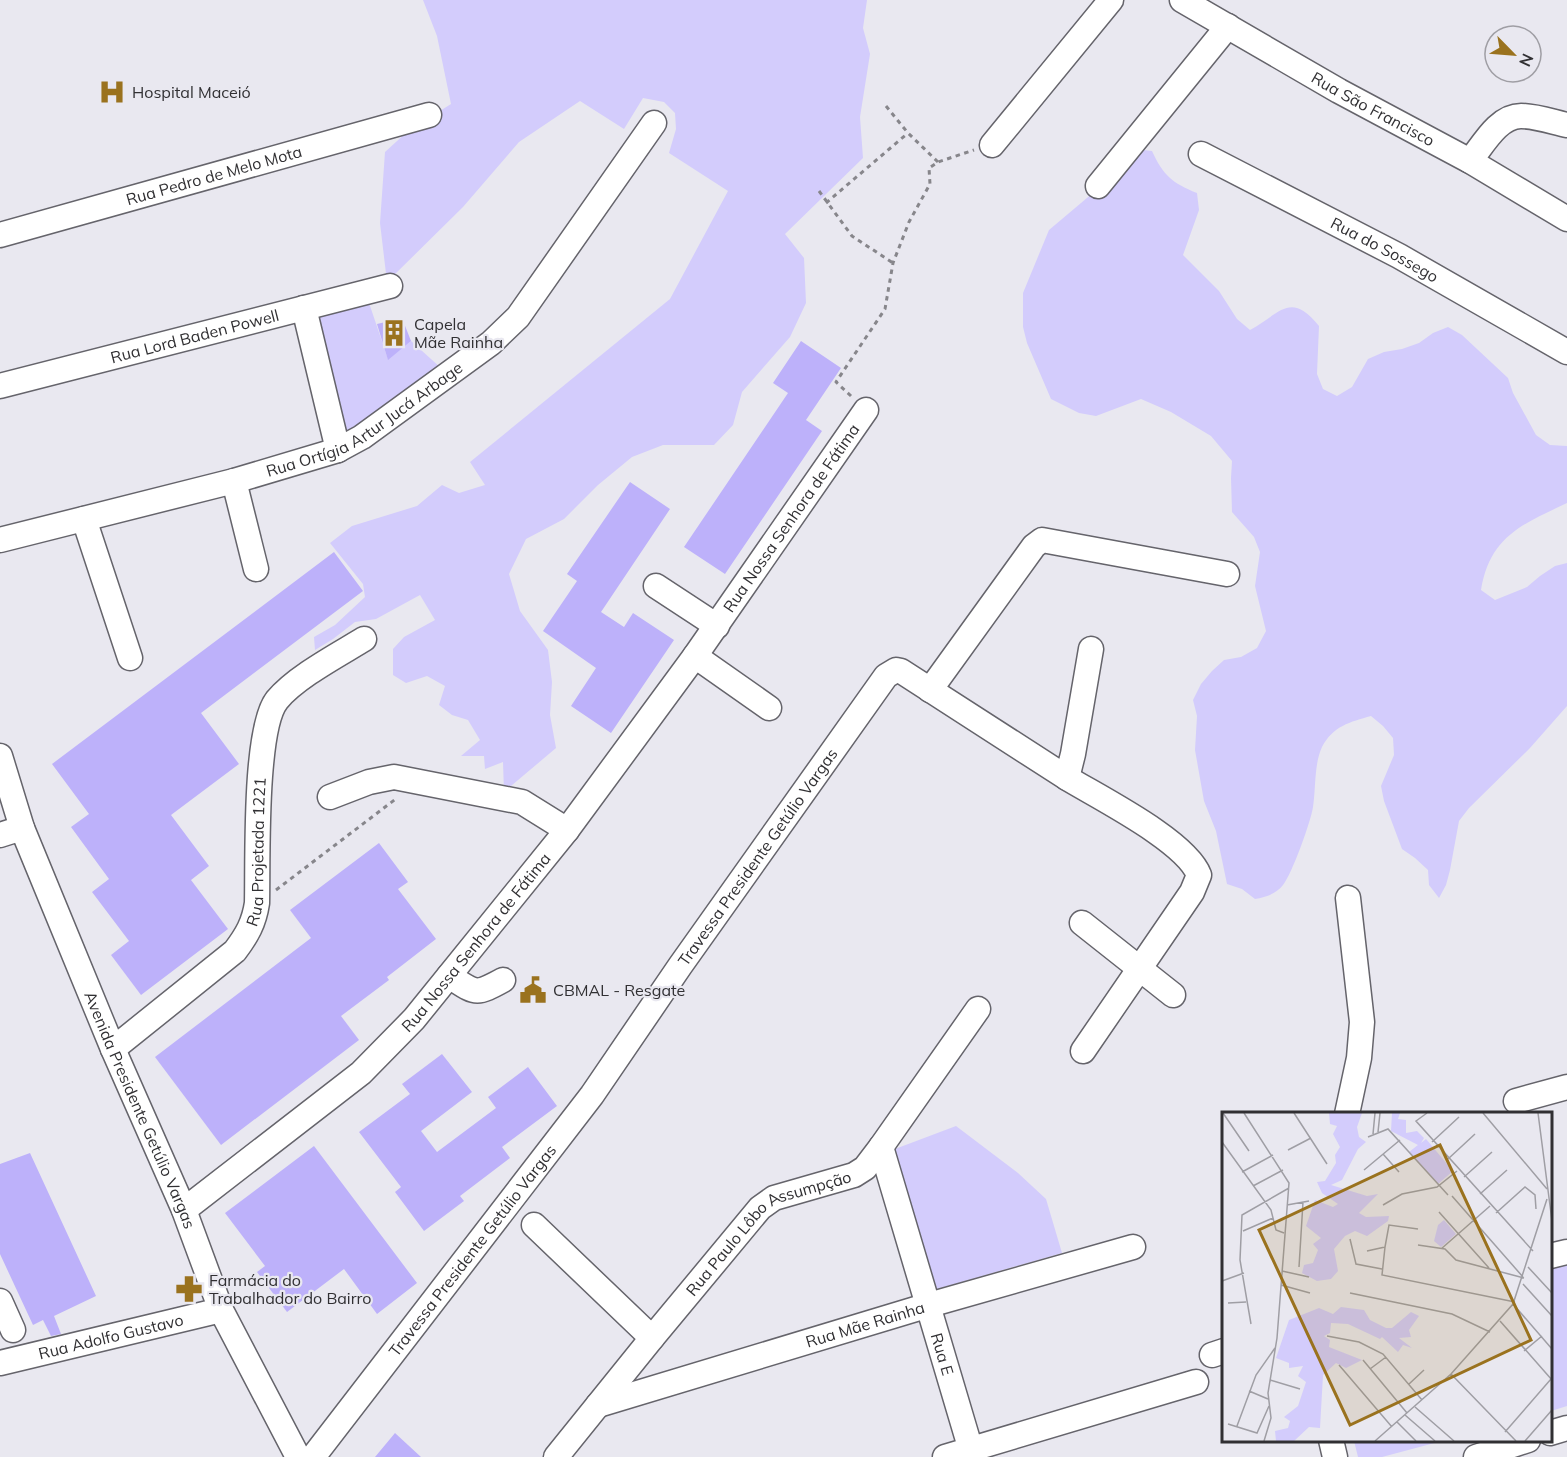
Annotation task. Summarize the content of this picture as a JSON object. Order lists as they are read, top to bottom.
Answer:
{
  "streets": {
    "street": [
      "Rua São Francisco",
      "Rua Pedro de Melo Mota",
      "Rua do Sossego",
      "Rua Lord Baden Powell",
      "Rua Ortígia Artur Jucá Arbage",
      "Rua Nossa Senhora de Fátima",
      "Rua Projetada 1221",
      "Travessa Presidente Getúlio Vargas",
      "Avenida Presidente Getúlio Vargas",
      "Rua Paulo Lôbo Assumpção",
      "Rua Mãe Rainha",
      "Rua Adolfo Gustavo",
      "Rua E"
    ]
  },
  "crossings": [
    ["Rua Nossa Senhora de Fátima", "Avenida Presidente Getúlio Vargas"],
    ["Rua Projetada 1221", "Avenida Presidente Getúlio Vargas"],
    ["Travessa Presidente Getúlio Vargas", "Avenida Presidente Getúlio Vargas"],
    ["Avenida Presidente Getúlio Vargas", "Rua Adolfo Gustavo"],
    ["Rua Paulo Lôbo Assumpção", "Rua Mãe Rainha"],
    ["Rua Paulo Lôbo Assumpção", "Rua E"],
    ["Rua Mãe Rainha", "Rua E"]
  ],
  "places": {
    "hospital": ["Hospital Maceió"],
    "building": ["Capela Mãe Rainha"],
    "public building": ["CBMAL - Resgate"],
    "pharmacy": ["Farmácia do Trabalhador do Bairro"]
  },
  "north": "bottom right"
}
